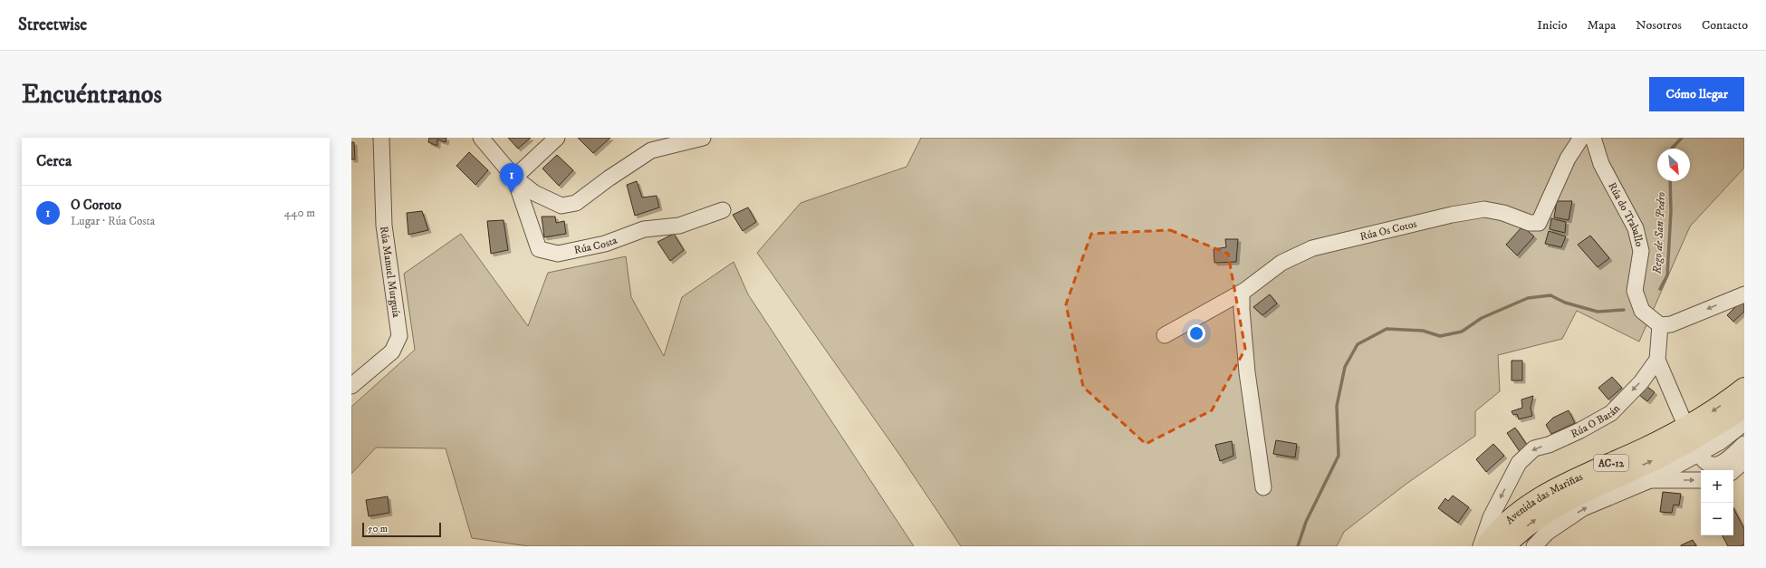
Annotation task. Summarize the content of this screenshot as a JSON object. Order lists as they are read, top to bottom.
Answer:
{
  "streets": {
    "highway": ["AC-12", "Avenida das Mariñas"],
    "street": [
      "Rúa do Traballo",
      "Rúa Os Cotos",
      "Rúa Costa",
      "Rúa Manuel Murguía",
      "Rúa O Batán"
    ]
  },
  "crossings": [
    ["Rúa O Batán", "Avenida das Mariñas"]
  ],
  "water": ["Rego de San Pedro"],
  "scale_bar": "50 m",
  "north": "bottom right",
  "page": {
    "header": "Streetwise",
    "nav": [
      "Inicio",
      "Mapa",
      "Nosotros",
      "Contacto"
    ],
    "buttons": "Cómo llegar",
    "title": "Encuéntranos",
    "heading": "Cerca",
    "pins": "1",
    "list": [
      {
        "mark": "1",
        "name": "O Coroto",
        "note": "Lugar · Rúa Costa",
        "value": "440 m"
      }
    ],
    "map_buttons": ["+", "−"],
    "scale": "50 m"
  }
}
